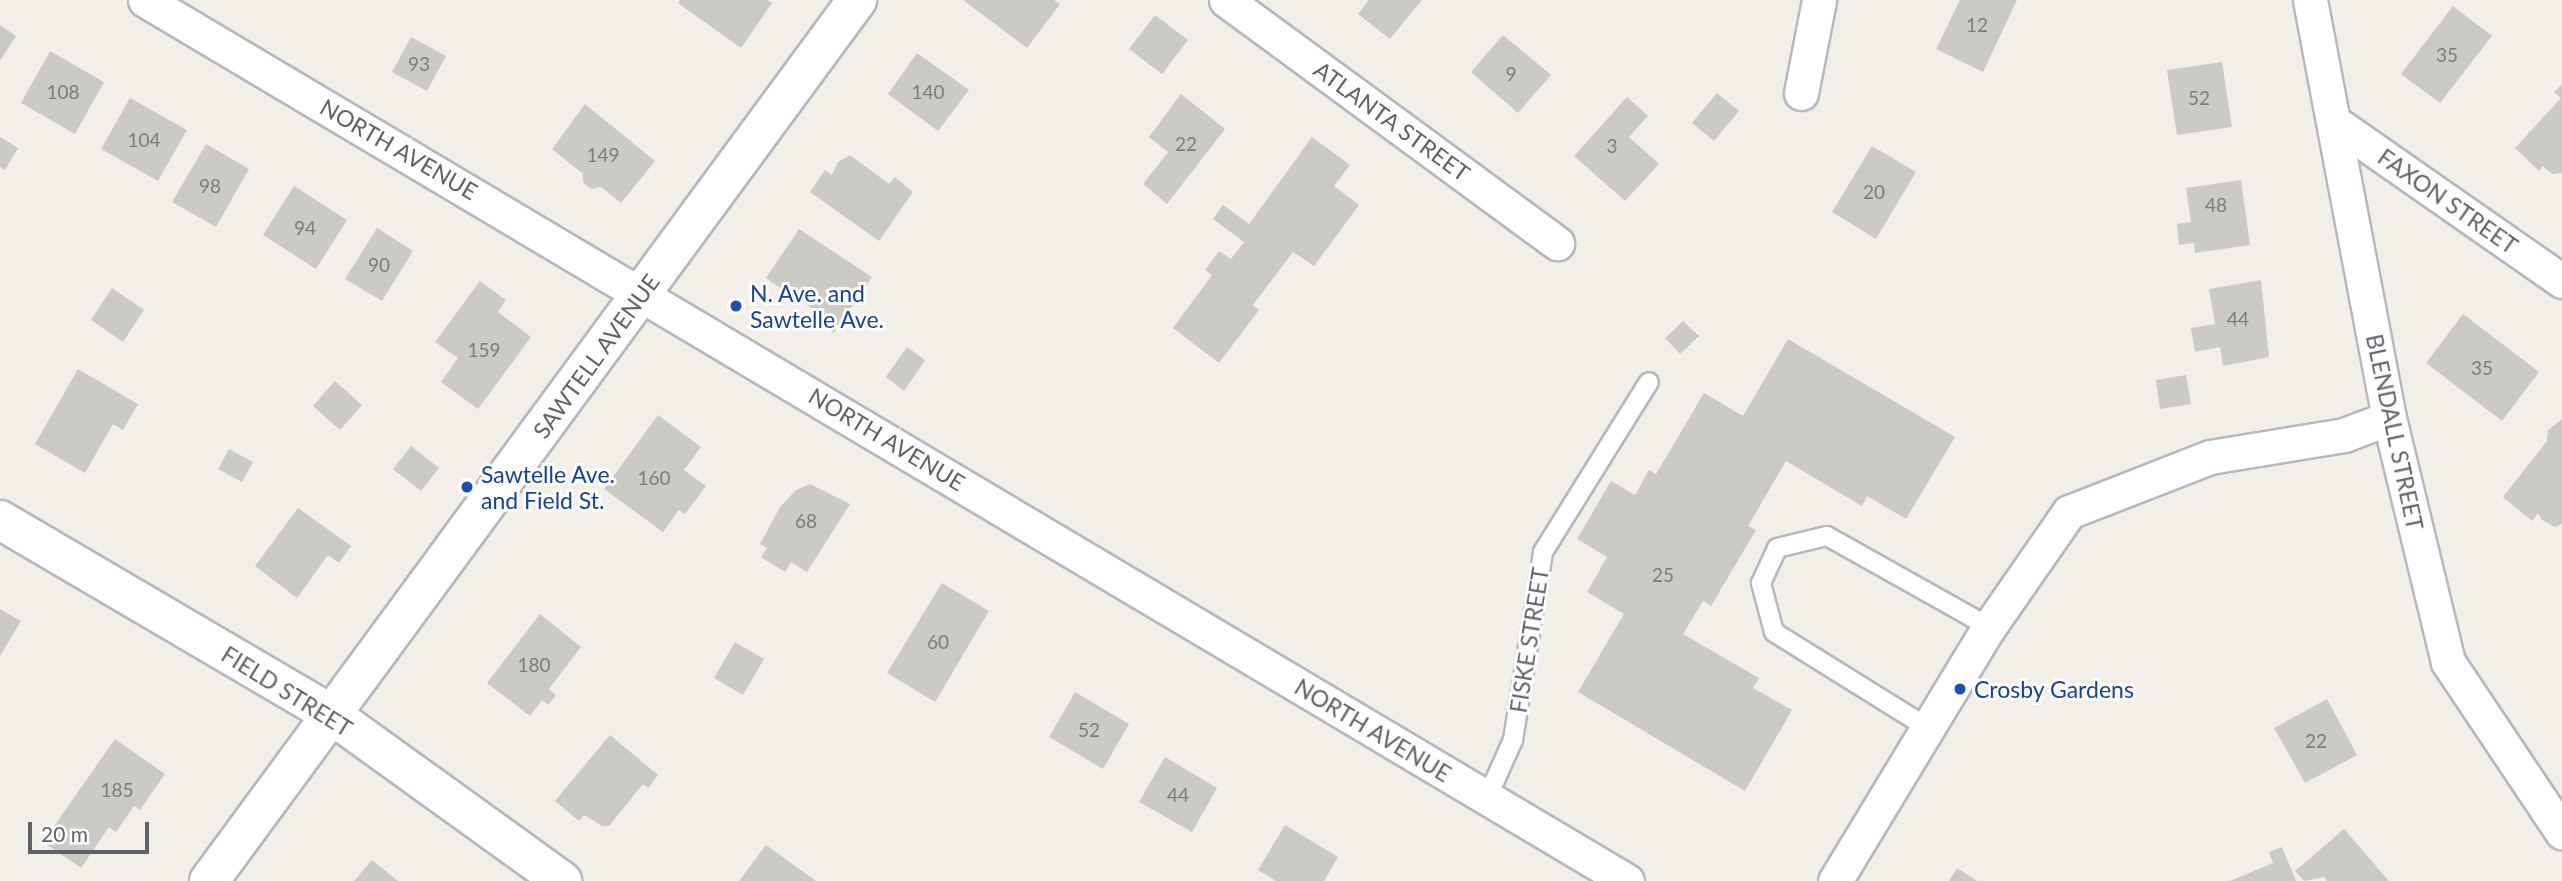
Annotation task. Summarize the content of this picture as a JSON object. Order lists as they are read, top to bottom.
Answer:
{
  "streets": {
    "street": [
      "ATLANTA STREET",
      "NORTH AVENUE",
      "FAXON STREET",
      "SAWTELL AVENUE",
      "BLENDALL STREET",
      "FIELD STREET"
    ],
    "lane": ["FISKE STREET"]
  },
  "crossings": [
    ["NORTH AVENUE", "SAWTELL AVENUE"],
    ["NORTH AVENUE", "FISKE STREET"],
    ["FAXON STREET", "BLENDALL STREET"],
    ["SAWTELL AVENUE", "FIELD STREET"]
  ],
  "places": ["N. Ave. and Sawtelle Ave.", "Sawtelle Ave. and Field St.", "Crosby Gardens"],
  "house_numbers": [
    "12",
    "35",
    "93",
    "9",
    "108",
    "140",
    "52",
    "104",
    "22",
    "3",
    "149",
    "98",
    "20",
    "48",
    "94",
    "90",
    "44",
    "159",
    "35",
    "160",
    "68",
    "25",
    "60",
    "180",
    "52",
    "22",
    "185",
    "44"
  ],
  "scale_bar": "20 m"
}
